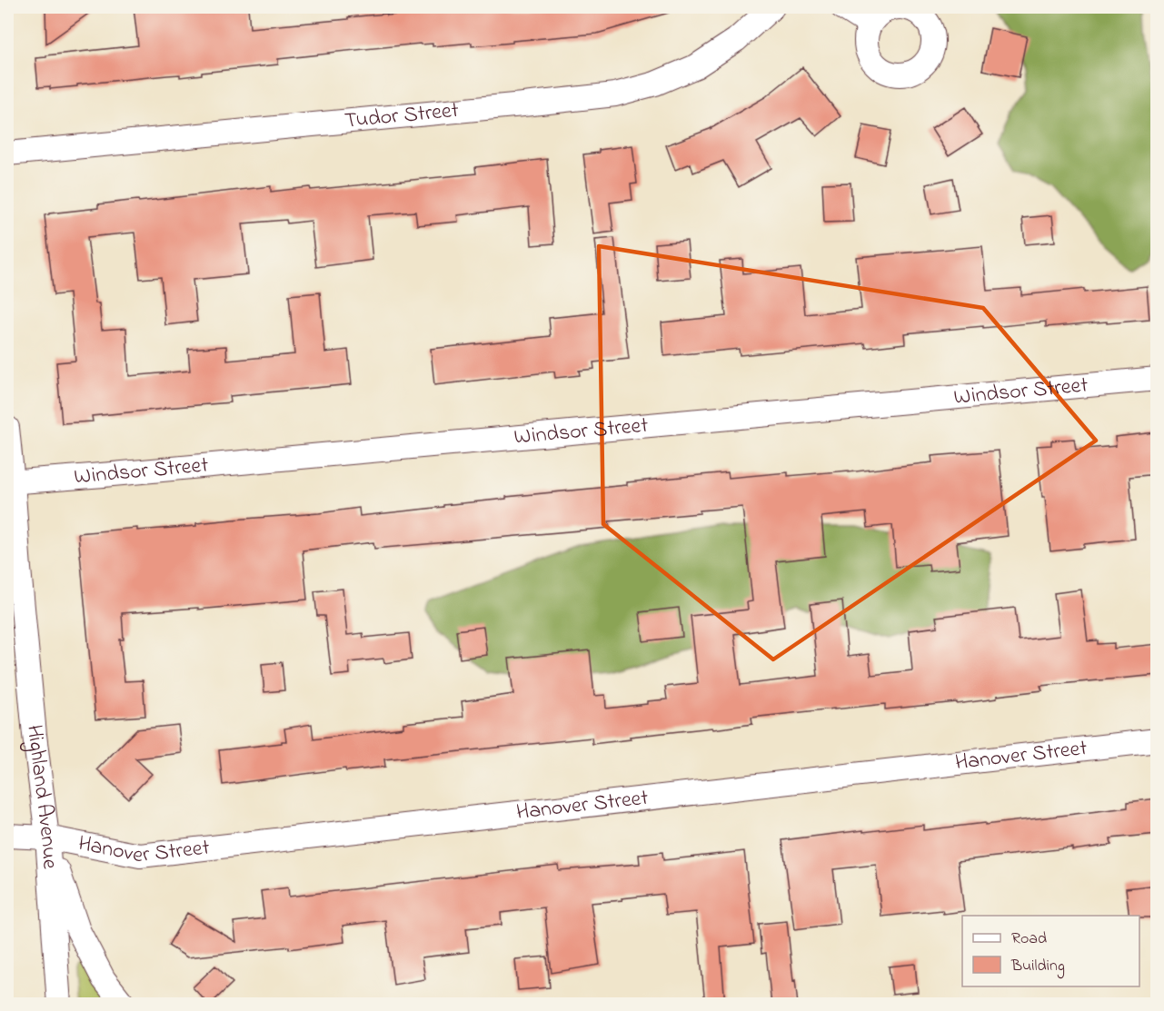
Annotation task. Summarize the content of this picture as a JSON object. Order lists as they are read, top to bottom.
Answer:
{
  "streets": {
    "street": [
      "Tudor Street",
      "Windsor Street",
      "Hanover Street",
      "Highland Avenue"
    ]
  },
  "crossings": [
    ["Windsor Street", "Highland Avenue"],
    ["Hanover Street", "Highland Avenue"]
  ],
  "legend": ["Road", "Building"]
}
